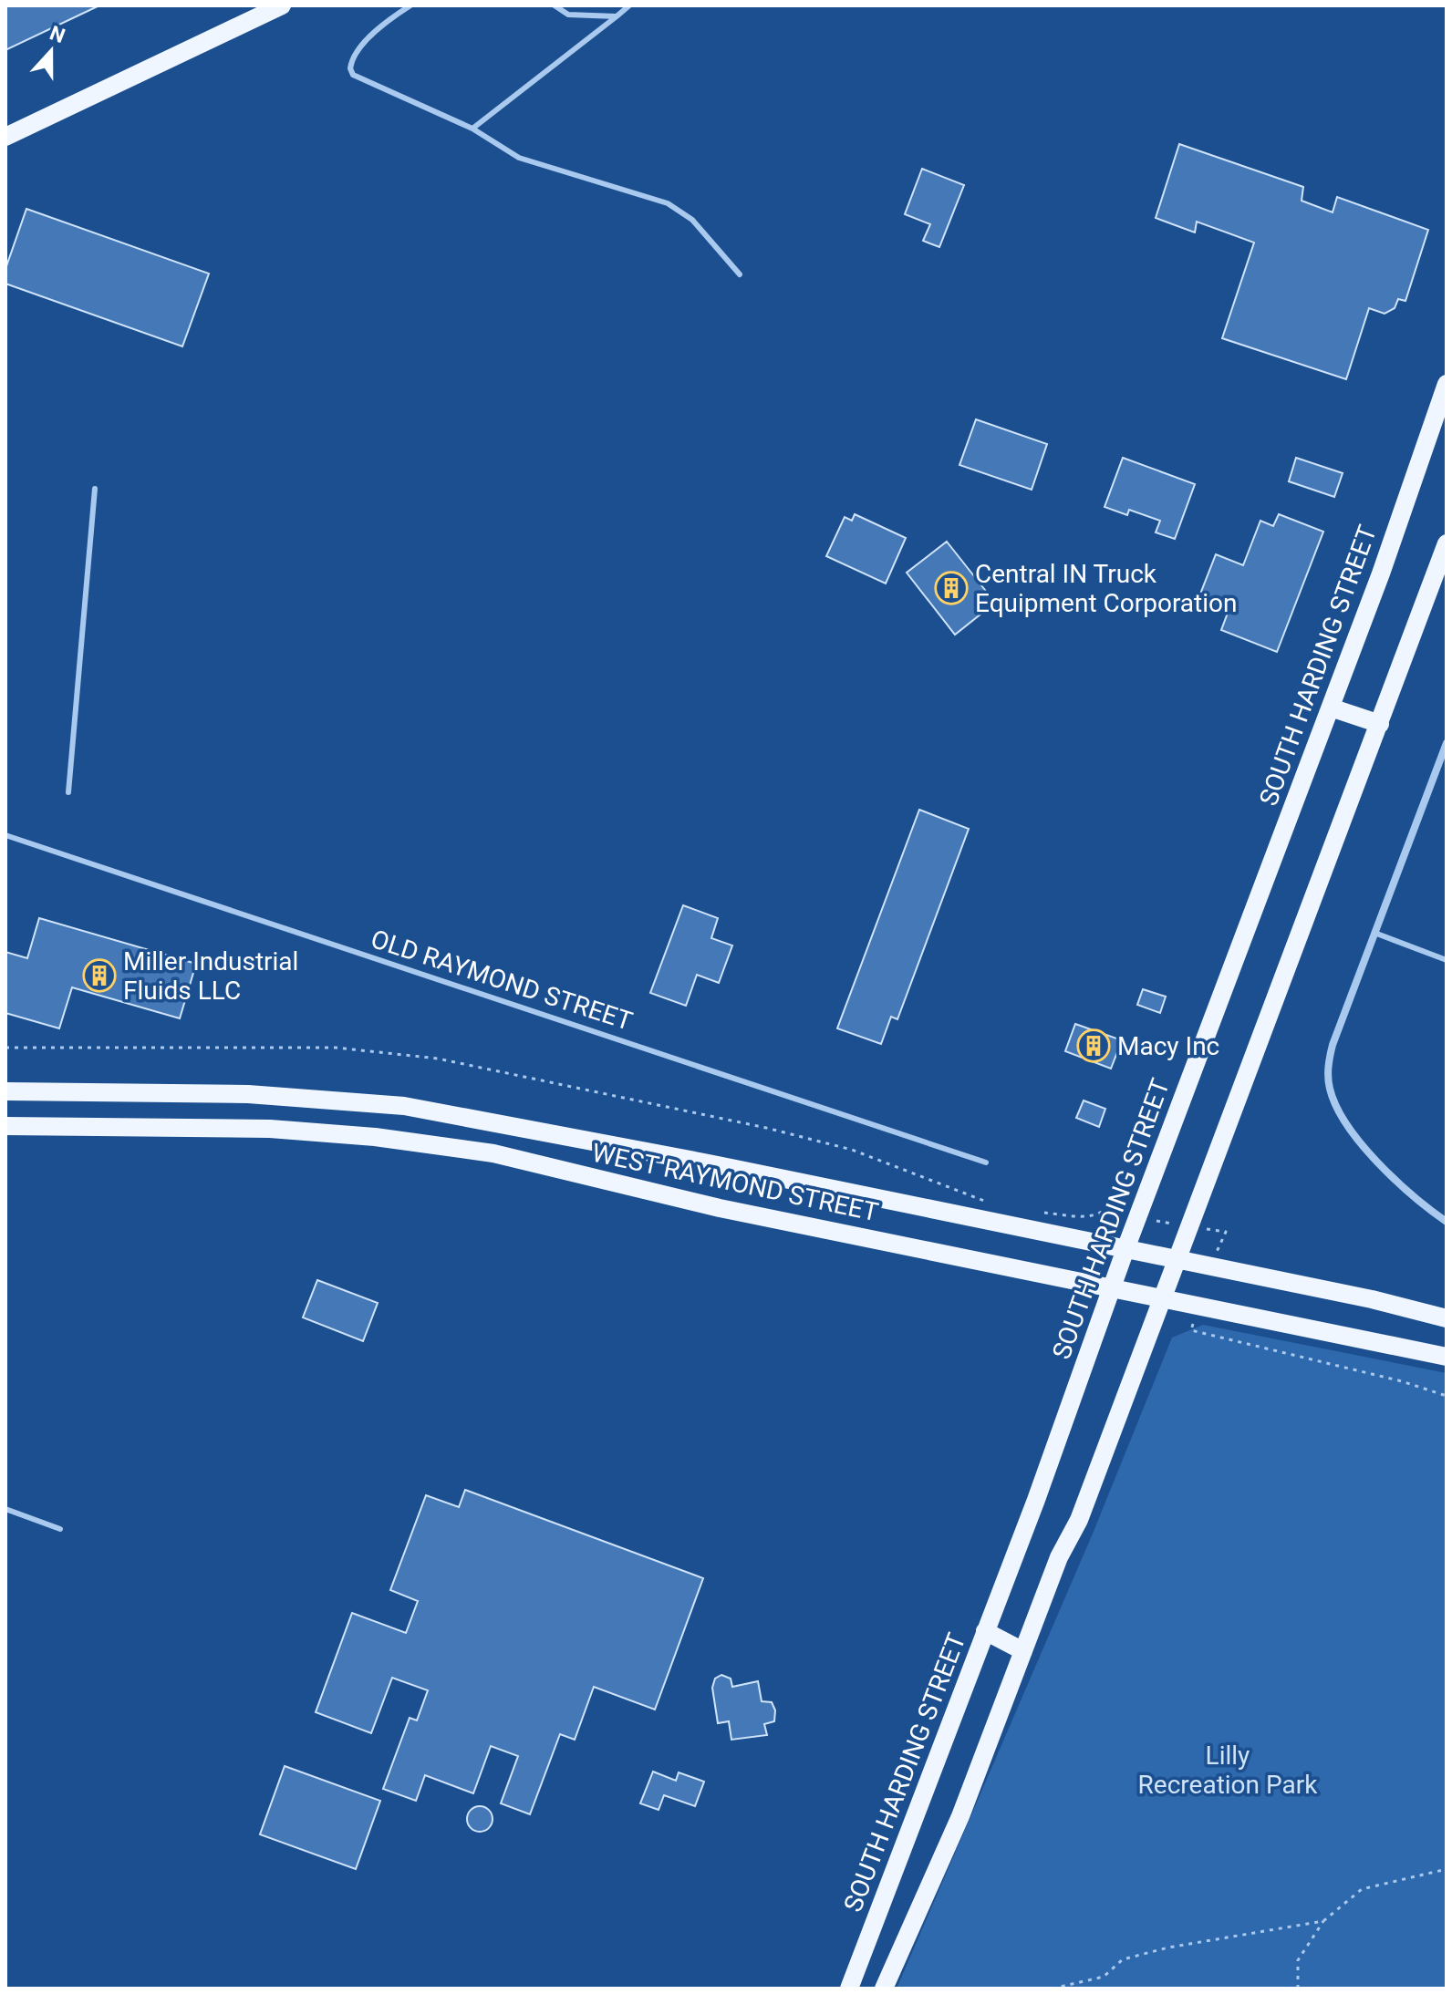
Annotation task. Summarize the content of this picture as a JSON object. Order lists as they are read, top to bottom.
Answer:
{
  "streets": {
    "main road": ["SOUTH HARDING STREET", "WEST RAYMOND STREET"],
    "lane": ["OLD RAYMOND STREET"]
  },
  "crossings": [
    ["SOUTH HARDING STREET", "WEST RAYMOND STREET"]
  ],
  "parks": ["Lilly Recreation Park"],
  "places": {
    "building": ["Central IN Truck Equipment Corporation", "Miller Industrial Fluids LLC", "Macy Inc"]
  },
  "north": "top"
}
